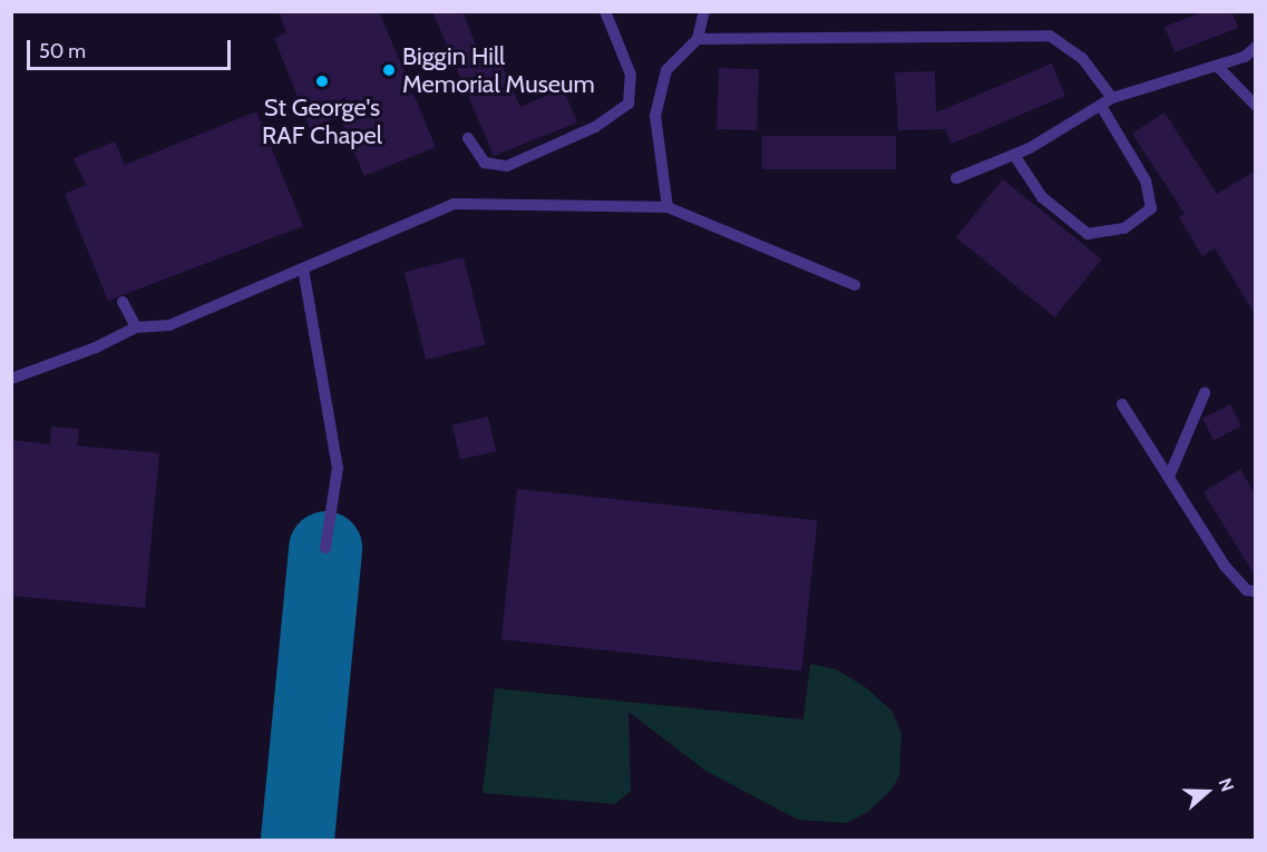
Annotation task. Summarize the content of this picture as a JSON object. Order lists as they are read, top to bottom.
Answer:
{
  "places": ["Biggin Hill Memorial Museum", "St George's RAF Chapel"],
  "scale_bar": "50 m",
  "north": "right"
}
